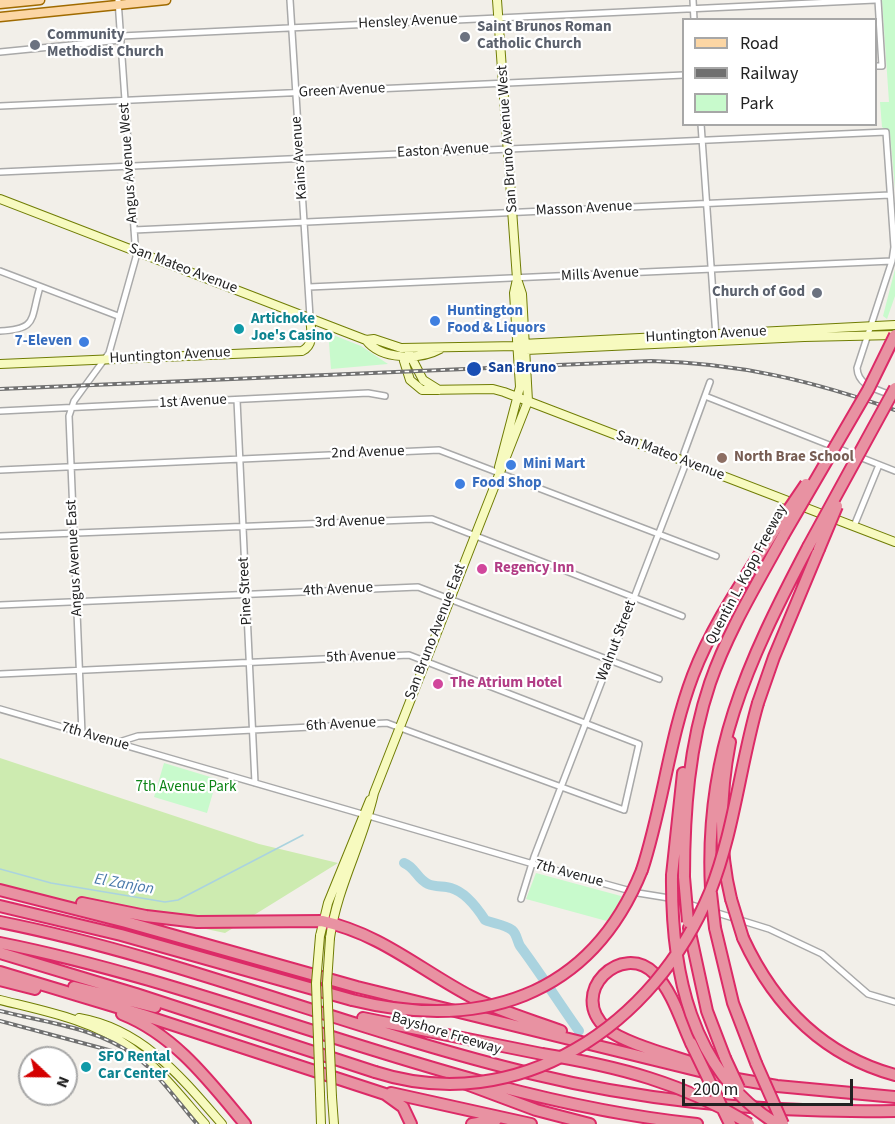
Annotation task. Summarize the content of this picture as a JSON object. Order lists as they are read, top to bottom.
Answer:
{
  "streets": {
    "highway": ["Quentin L. Kopp Freeway", "Bayshore Freeway"],
    "street": [
      "Hensley Avenue",
      "Green Avenue",
      "San Bruno Avenue West",
      "Easton Avenue",
      "Kains Avenue",
      "Angus Avenue West",
      "Masson Avenue",
      "San Mateo Avenue",
      "Mills Avenue",
      "Huntington Avenue",
      "1st Avenue",
      "2nd Avenue",
      "3rd Avenue",
      "Angus Avenue East",
      "4th Avenue",
      "Pine Street",
      "San Bruno Avenue East",
      "Walnut Street",
      "5th Avenue",
      "6th Avenue",
      "7th Avenue"
    ]
  },
  "crossings": [
    ["Hensley Avenue", "San Bruno Avenue West"],
    ["Hensley Avenue", "Kains Avenue"],
    ["Hensley Avenue", "Angus Avenue West"],
    ["Green Avenue", "San Bruno Avenue West"],
    ["Green Avenue", "Kains Avenue"],
    ["Green Avenue", "Angus Avenue West"],
    ["San Bruno Avenue West", "Easton Avenue"],
    ["San Bruno Avenue West", "Masson Avenue"],
    ["San Bruno Avenue West", "San Mateo Avenue"],
    ["San Bruno Avenue West", "Mills Avenue"],
    ["San Bruno Avenue West", "Huntington Avenue"],
    ["San Bruno Avenue West", "San Bruno Avenue East"],
    ["Easton Avenue", "Kains Avenue"],
    ["Easton Avenue", "Angus Avenue West"],
    ["Easton Avenue", "Masson Avenue"],
    ["Kains Avenue", "Masson Avenue"],
    ["Kains Avenue", "San Mateo Avenue"],
    ["Kains Avenue", "Mills Avenue"],
    ["Kains Avenue", "Huntington Avenue"],
    ["Angus Avenue West", "Masson Avenue"],
    ["Angus Avenue West", "San Mateo Avenue"],
    ["Angus Avenue West", "Huntington Avenue"],
    ["Angus Avenue West", "1st Avenue"],
    ["Angus Avenue West", "Angus Avenue East"],
    ["San Mateo Avenue", "Huntington Avenue"],
    ["San Mateo Avenue", "San Bruno Avenue East"],
    ["San Mateo Avenue", "Walnut Street"],
    ["1st Avenue", "Angus Avenue East"],
    ["1st Avenue", "Pine Street"],
    ["2nd Avenue", "Angus Avenue East"],
    ["2nd Avenue", "Pine Street"],
    ["2nd Avenue", "San Bruno Avenue East"],
    ["2nd Avenue", "Walnut Street"],
    ["3rd Avenue", "Angus Avenue East"],
    ["3rd Avenue", "Pine Street"],
    ["3rd Avenue", "San Bruno Avenue East"],
    ["3rd Avenue", "Walnut Street"],
    ["Angus Avenue East", "4th Avenue"],
    ["Angus Avenue East", "5th Avenue"],
    ["Angus Avenue East", "7th Avenue"],
    ["4th Avenue", "Pine Street"],
    ["4th Avenue", "San Bruno Avenue East"],
    ["4th Avenue", "Walnut Street"],
    ["Pine Street", "5th Avenue"],
    ["Pine Street", "6th Avenue"],
    ["Pine Street", "7th Avenue"],
    ["San Bruno Avenue East", "5th Avenue"],
    ["San Bruno Avenue East", "6th Avenue"],
    ["San Bruno Avenue East", "7th Avenue"],
    ["Walnut Street", "5th Avenue"],
    ["Walnut Street", "6th Avenue"],
    ["Walnut Street", "7th Avenue"],
    ["5th Avenue", "6th Avenue"],
    ["6th Avenue", "7th Avenue"]
  ],
  "water": ["El Zanjon"],
  "parks": ["7th Avenue Park"],
  "places": [
    "Saint Brunos Roman Catholic Church",
    "Community Methodist Church",
    "Church of God",
    "Huntington Food & Liquors",
    "Artichoke Joe's Casino",
    "7-Eleven",
    "San Bruno",
    "North Brae School",
    "Mini Mart",
    "Food Shop",
    "Regency Inn",
    "The Atrium Hotel",
    "SFO Rental Car Center"
  ],
  "legend": ["Road", "Railway", "Park"],
  "scale_bar": "200 m",
  "north": "right"
}
